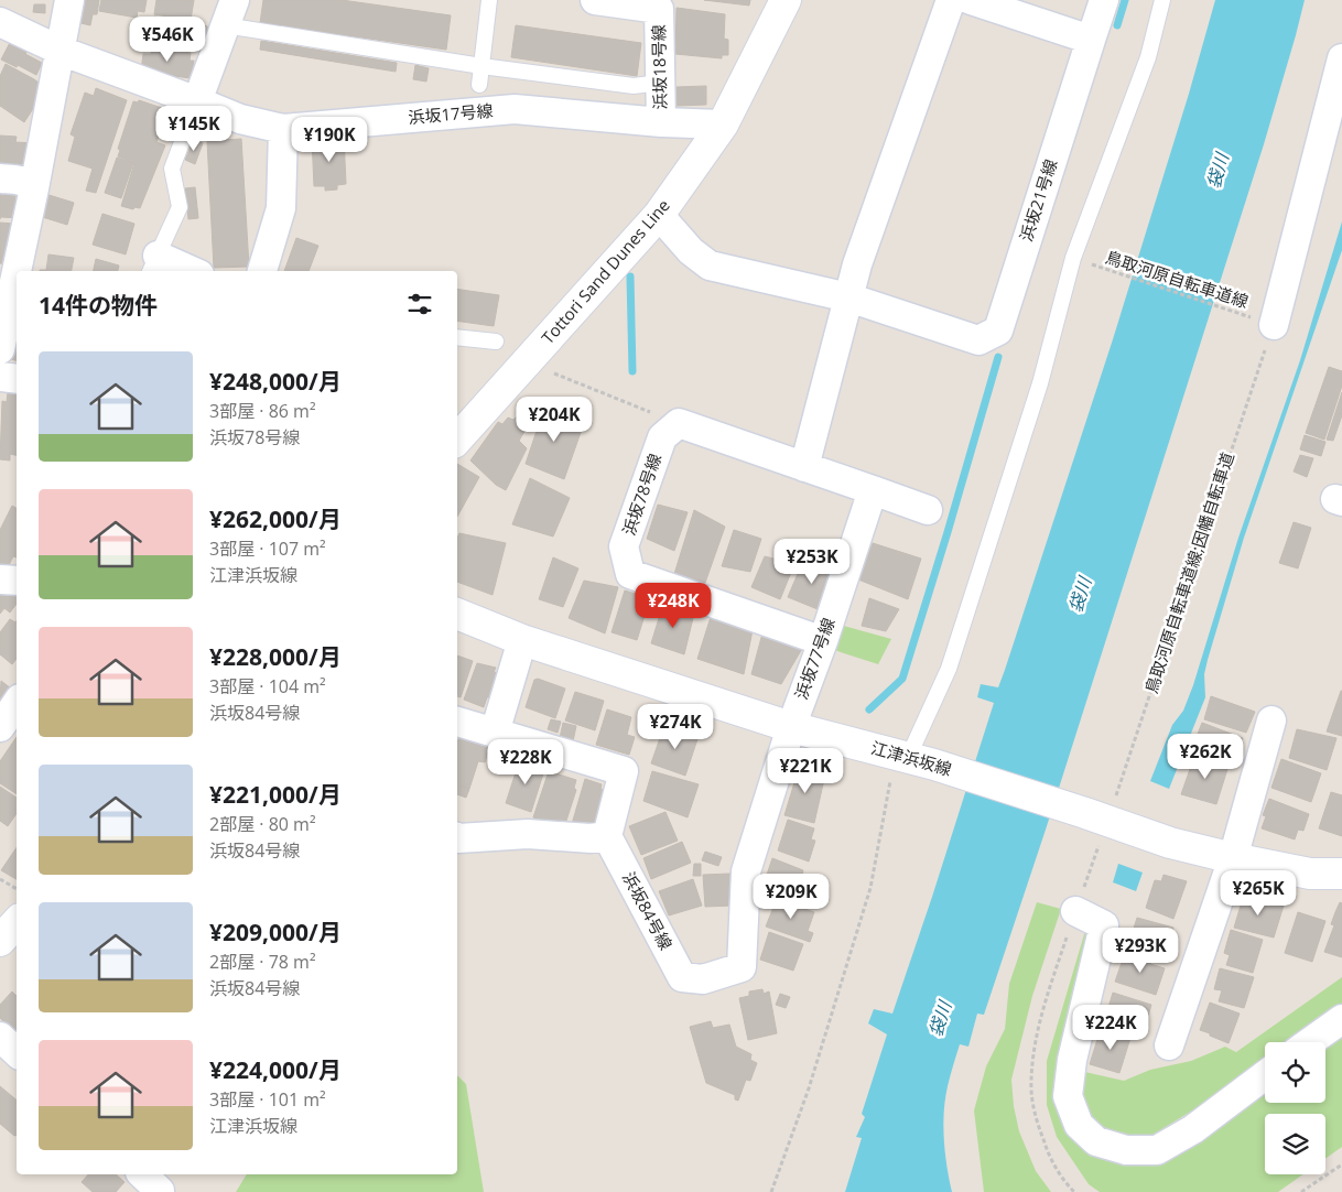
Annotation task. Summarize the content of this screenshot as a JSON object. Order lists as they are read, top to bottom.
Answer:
{
  "streets": {
    "street": [
      "浜坂18号線",
      "浜坂17号線",
      "浜坂21号線",
      "Tottori Sand Dunes Line",
      "浜坂78号線",
      "浜坂77号線",
      "江津浜坂線",
      "浜坂84号線"
    ],
    "path": ["鳥取河原自転車道線", "鳥取河原自転車道線;因幡自転車道"]
  },
  "crossings": [
    ["浜坂18号線", "浜坂17号線"],
    ["浜坂17号線", "Tottori Sand Dunes Line"],
    ["浜坂21号線", "Tottori Sand Dunes Line"],
    ["鳥取河原自転車道線", "鳥取河原自転車道線;因幡自転車道"],
    ["浜坂78号線", "浜坂77号線"],
    ["鳥取河原自転車道線;因幡自転車道", "江津浜坂線"],
    ["浜坂77号線", "江津浜坂線"],
    ["浜坂77号線", "浜坂84号線"],
    ["江津浜坂線", "浜坂84号線"]
  ],
  "water": ["袋川"],
  "page": {
    "price": [
      "¥546K",
      "¥145K",
      "¥190K",
      "¥204K",
      "¥253K",
      "¥248K",
      "¥274K",
      "¥262K",
      "¥228K",
      "¥221K",
      "¥265K",
      "¥209K",
      "¥293K",
      "¥224K"
    ],
    "heading": "14件の物件",
    "list": [
      {
        "name": "¥248,000/月",
        "note": "3部屋 · 86 m² · 浜坂78号線"
      },
      {
        "name": "¥262,000/月",
        "note": "3部屋 · 107 m² · 江津浜坂線"
      },
      {
        "name": "¥228,000/月",
        "note": "3部屋 · 104 m² · 浜坂84号線"
      },
      {
        "name": "¥221,000/月",
        "note": "2部屋 · 80 m² · 浜坂84号線"
      },
      {
        "name": "¥209,000/月",
        "note": "2部屋 · 78 m² · 浜坂84号線"
      },
      {
        "name": "¥224,000/月",
        "note": "3部屋 · 101 m² · 江津浜坂線"
      }
    ]
  }
}
